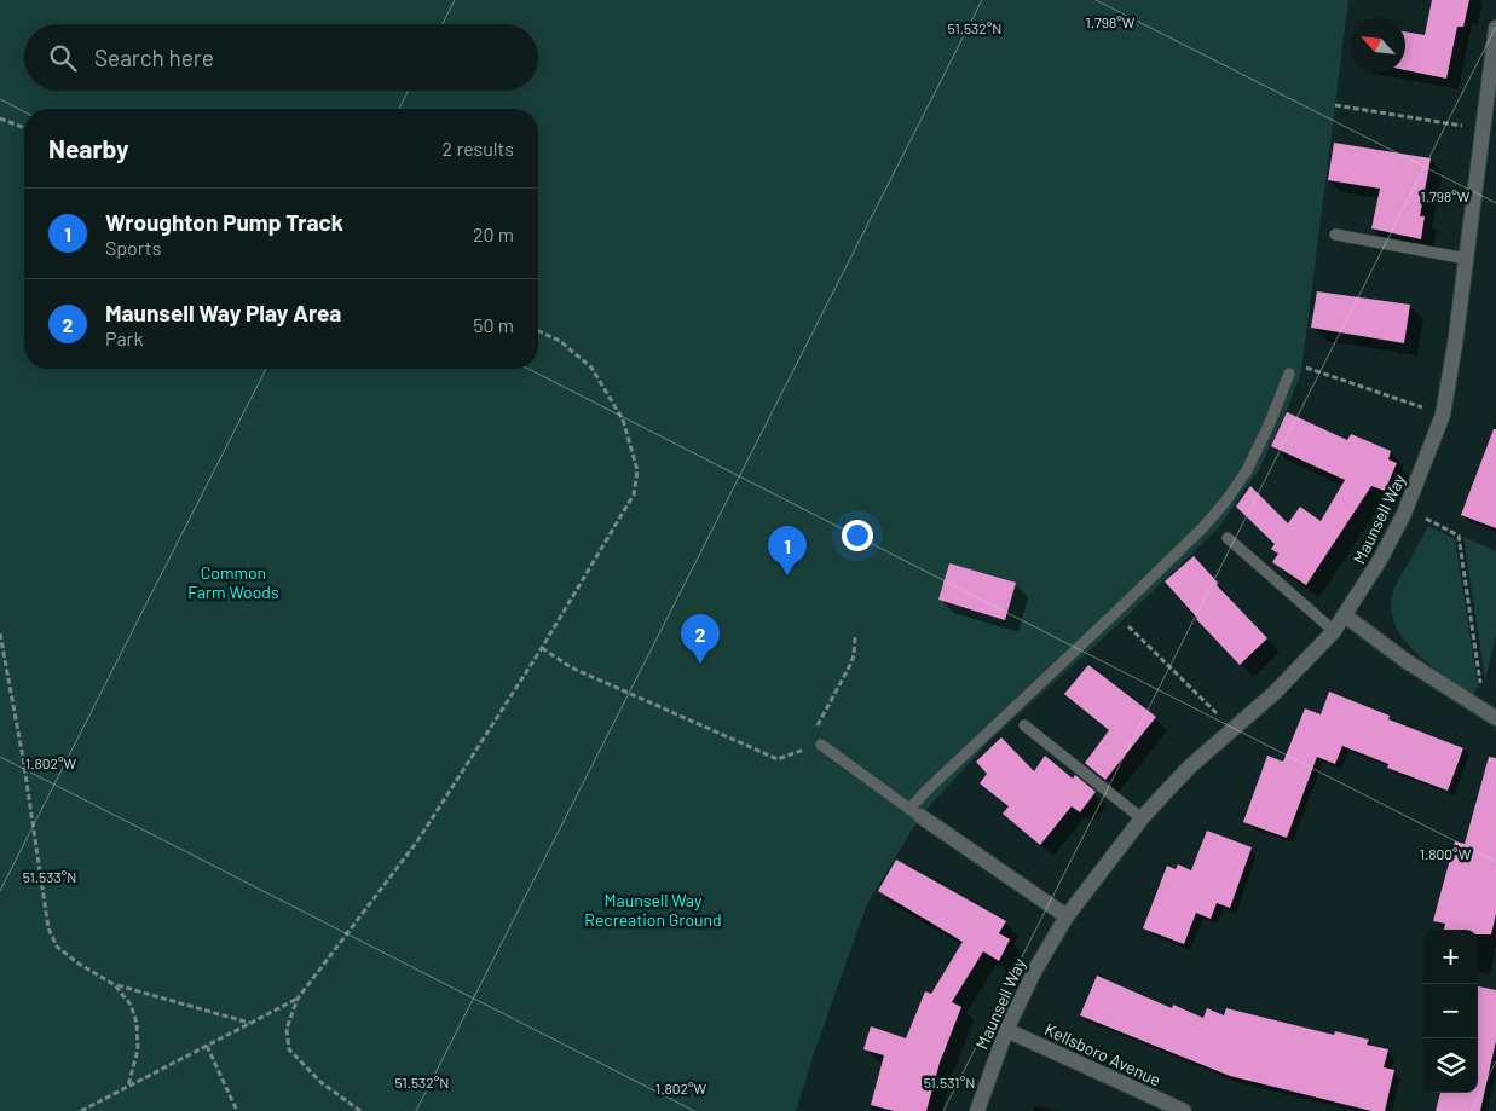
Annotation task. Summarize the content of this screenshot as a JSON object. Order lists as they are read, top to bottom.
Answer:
{
  "streets": {
    "street": ["Maunsell Way", "Kellsboro Avenue"]
  },
  "crossings": [
    ["Maunsell Way", "Kellsboro Avenue"]
  ],
  "parks": ["Common Farm Woods", "Maunsell Way Recreation Ground"],
  "north": "top left",
  "page": {
    "search": "Search here",
    "heading": ["Nearby", "2 results"],
    "list": [
      {
        "mark": "1",
        "name": "Wroughton Pump Track",
        "note": "Sports",
        "value": "20 m"
      },
      {
        "mark": "2",
        "name": "Maunsell Way Play Area",
        "note": "Park",
        "value": "50 m"
      }
    ],
    "pins": ["1", "2"],
    "map_buttons": ["+", "−"]
  },
  "coordinates": [
    "1.798°W",
    "51.532°N",
    "1.802°W",
    "1.800°W",
    "51.533°N",
    "51.531°N"
  ]
}
